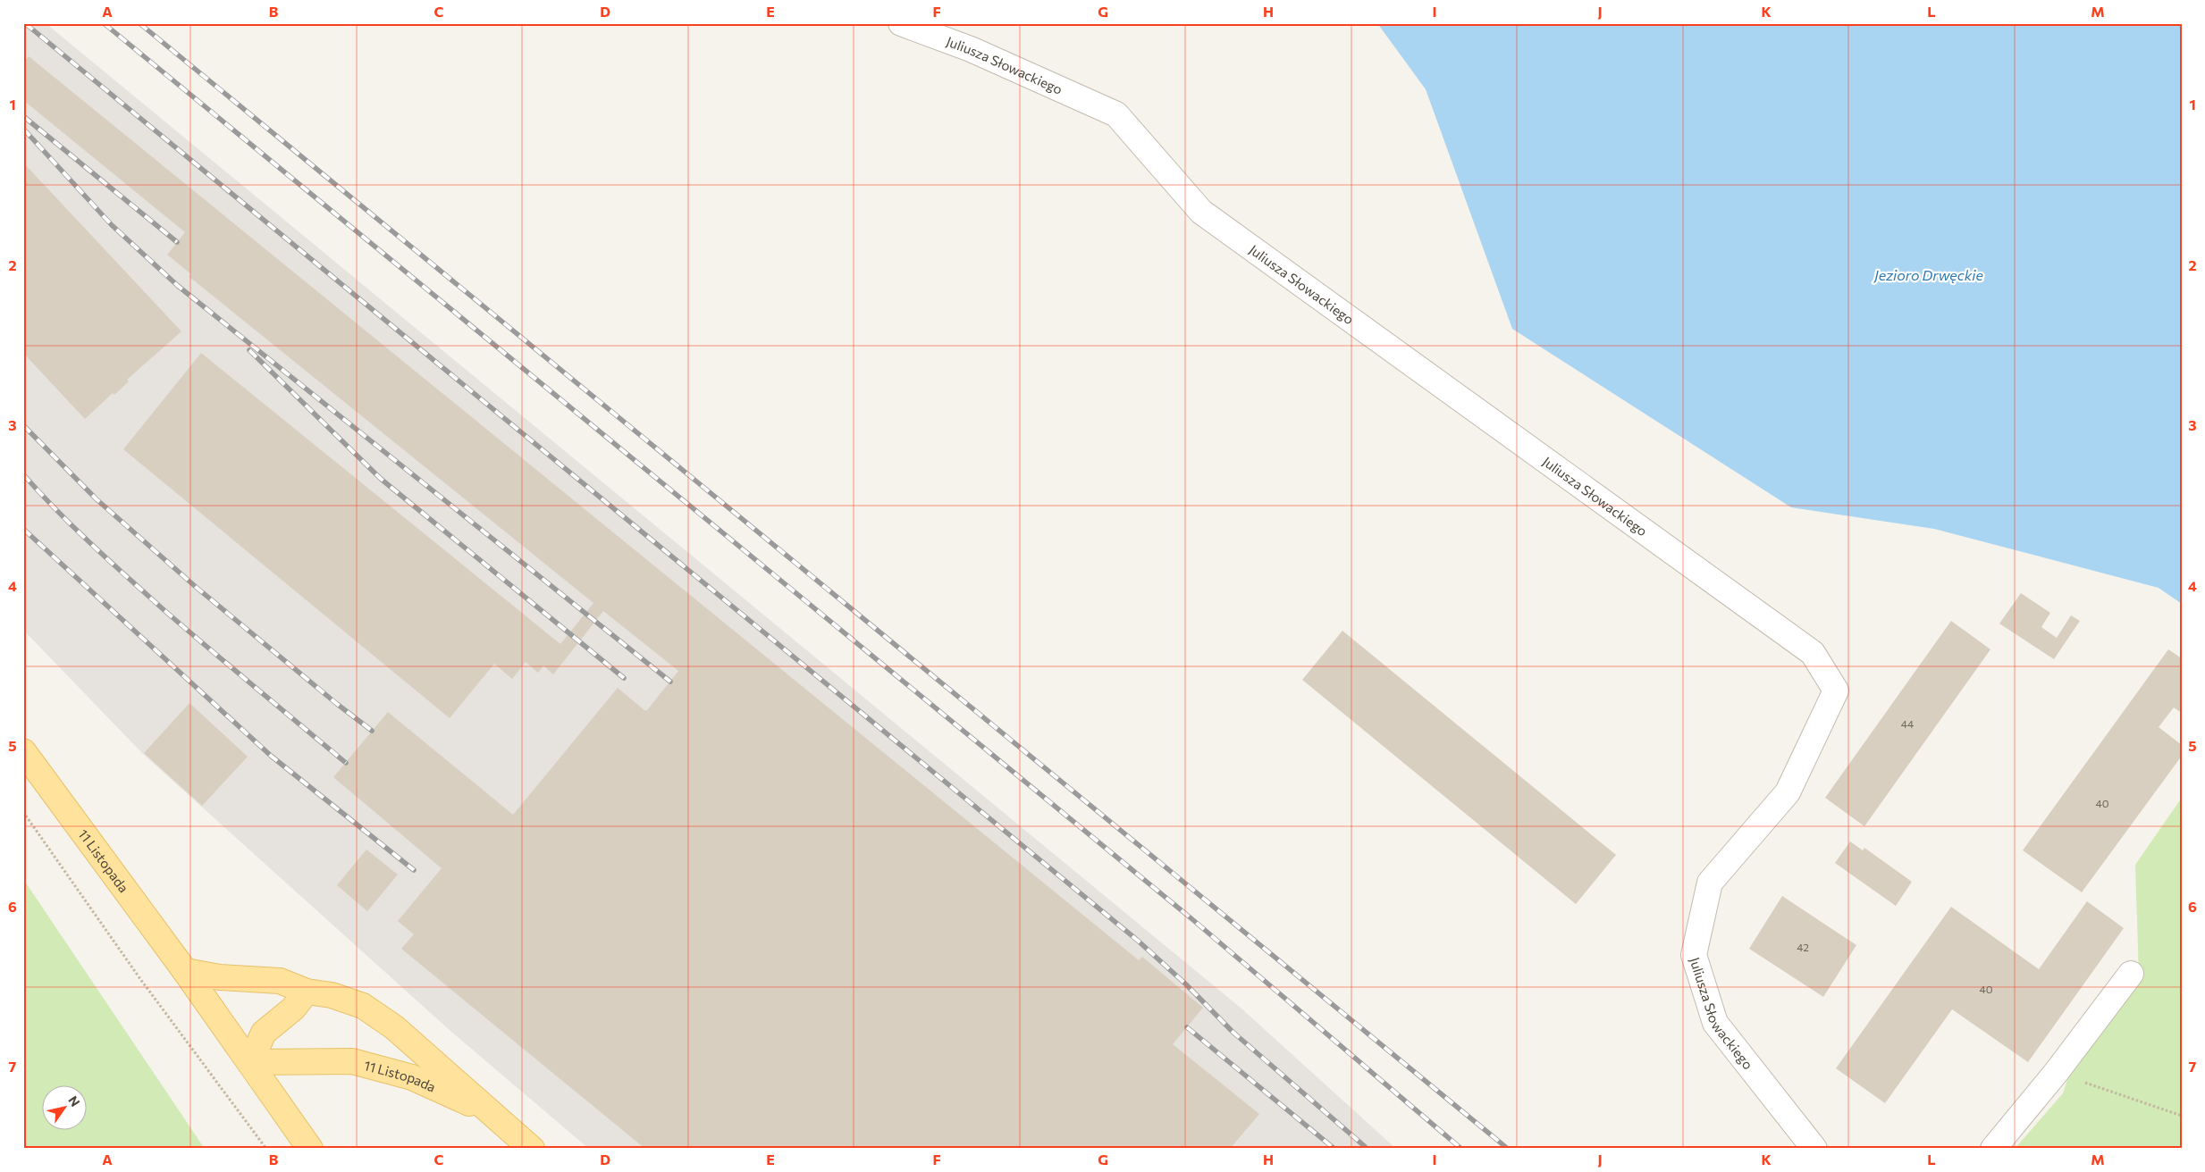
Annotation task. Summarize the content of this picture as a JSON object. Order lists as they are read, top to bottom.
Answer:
{
  "streets": {
    "main road": ["11 Listopada"],
    "street": ["Juliusza Słowackiego"]
  },
  "water": ["Jezioro Drwęckie"],
  "house_numbers": [
    "44",
    "40",
    "42",
    "40"
  ],
  "north": "top right",
  "grid": {
    "columns": [
      "A",
      "B",
      "C",
      "D",
      "E",
      "F",
      "G",
      "H",
      "I",
      "J",
      "K",
      "L",
      "M"
    ],
    "rows": [
      "1",
      "2",
      "3",
      "4",
      "5",
      "6",
      "7"
    ]
  }
}
